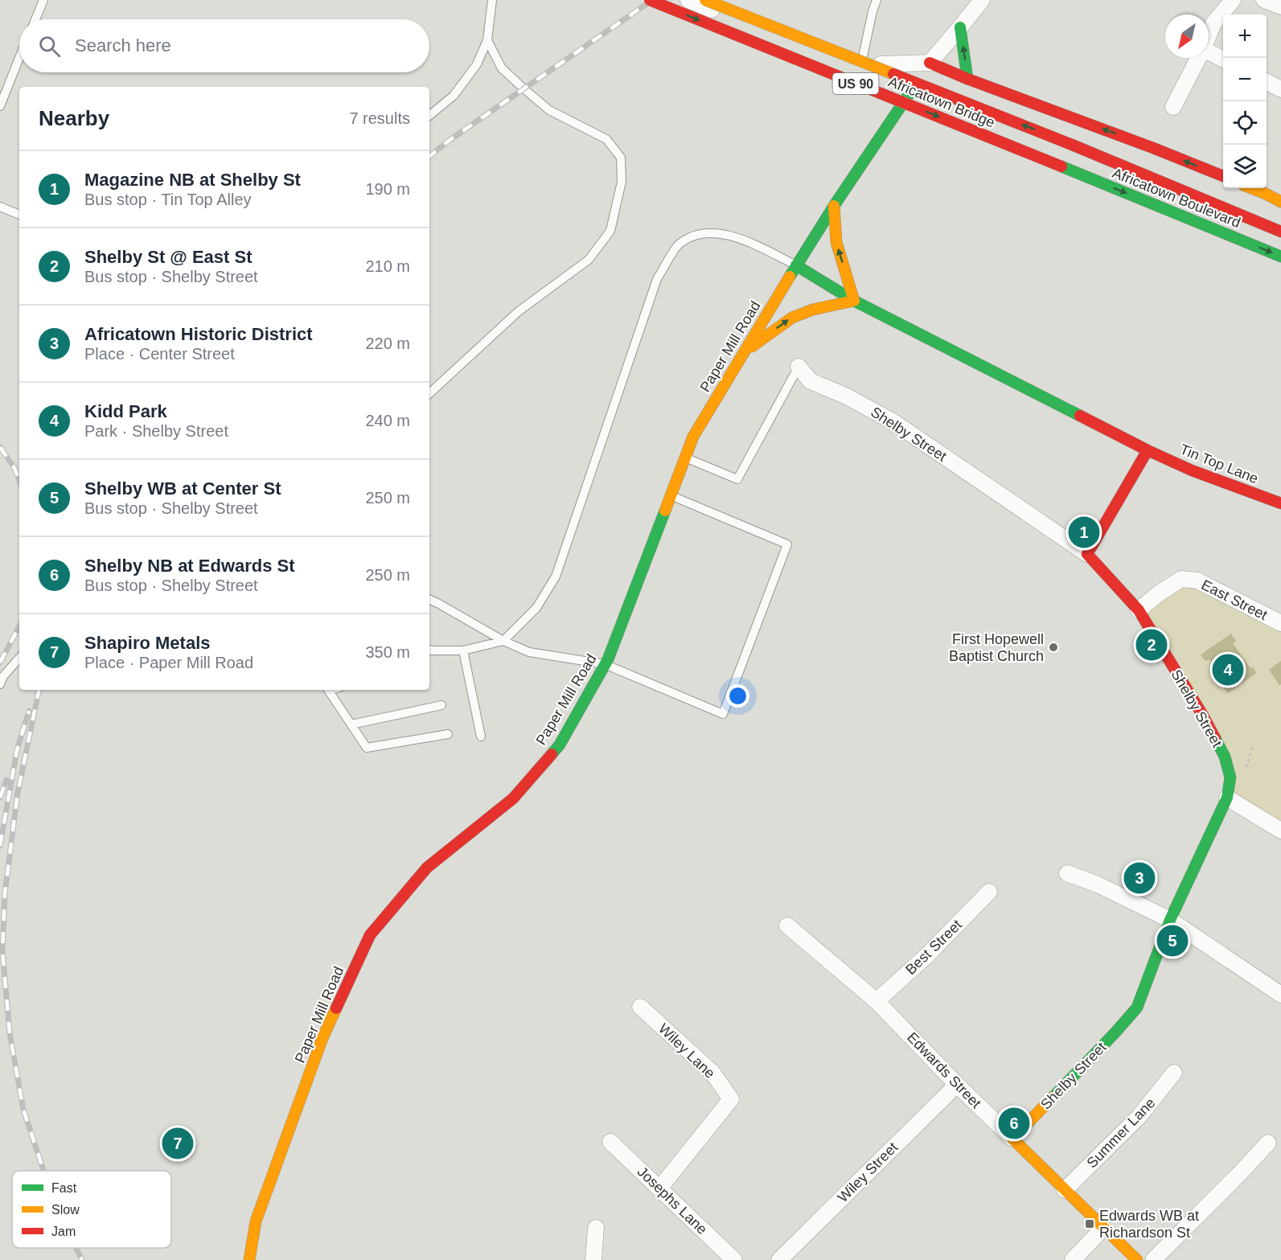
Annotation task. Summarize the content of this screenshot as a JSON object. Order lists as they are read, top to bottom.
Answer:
{
  "streets": {
    "street": [
      "US 90",
      "Africatown Bridge",
      "Africatown Boulevard",
      "Paper Mill Road",
      "Shelby Street",
      "Tin Top Lane",
      "East Street",
      "Best Street",
      "Wiley Lane",
      "Edwards Street",
      "Summer Lane",
      "Wiley Street",
      "Josephs Lane"
    ]
  },
  "crossings": [
    ["Africatown Bridge", "Africatown Boulevard"],
    ["Paper Mill Road", "Tin Top Lane"],
    ["Shelby Street", "East Street"],
    ["Shelby Street", "Edwards Street"],
    ["Best Street", "Edwards Street"],
    ["Wiley Lane", "Josephs Lane"],
    ["Edwards Street", "Summer Lane"],
    ["Edwards Street", "Wiley Street"]
  ],
  "places": {
    "other": ["First Hopewell Baptist Church"],
    "transit": ["Edwards WB at Richardson St"]
  },
  "legend": ["Fast", "Slow", "Jam"],
  "north": "bottom left",
  "page": {
    "map_buttons": ["+", "−"],
    "search": "Search here",
    "heading": ["Nearby", "7 results"],
    "list": [
      {
        "mark": "1",
        "name": "Magazine NB at Shelby St",
        "note": "Bus stop · Tin Top Alley",
        "value": "190 m"
      },
      {
        "mark": "2",
        "name": "Shelby St @ East St",
        "note": "Bus stop · Shelby Street",
        "value": "210 m"
      },
      {
        "mark": "3",
        "name": "Africatown Historic District",
        "note": "Place · Center Street",
        "value": "220 m"
      },
      {
        "mark": "4",
        "name": "Kidd Park",
        "note": "Park · Shelby Street",
        "value": "240 m"
      },
      {
        "mark": "5",
        "name": "Shelby WB at Center St",
        "note": "Bus stop · Shelby Street",
        "value": "250 m"
      },
      {
        "mark": "6",
        "name": "Shelby NB at Edwards St",
        "note": "Bus stop · Shelby Street",
        "value": "250 m"
      },
      {
        "mark": "7",
        "name": "Shapiro Metals",
        "note": "Place · Paper Mill Road",
        "value": "350 m"
      }
    ],
    "pins": [
      "1",
      "2",
      "4",
      "3",
      "5",
      "6",
      "7"
    ]
  }
}
